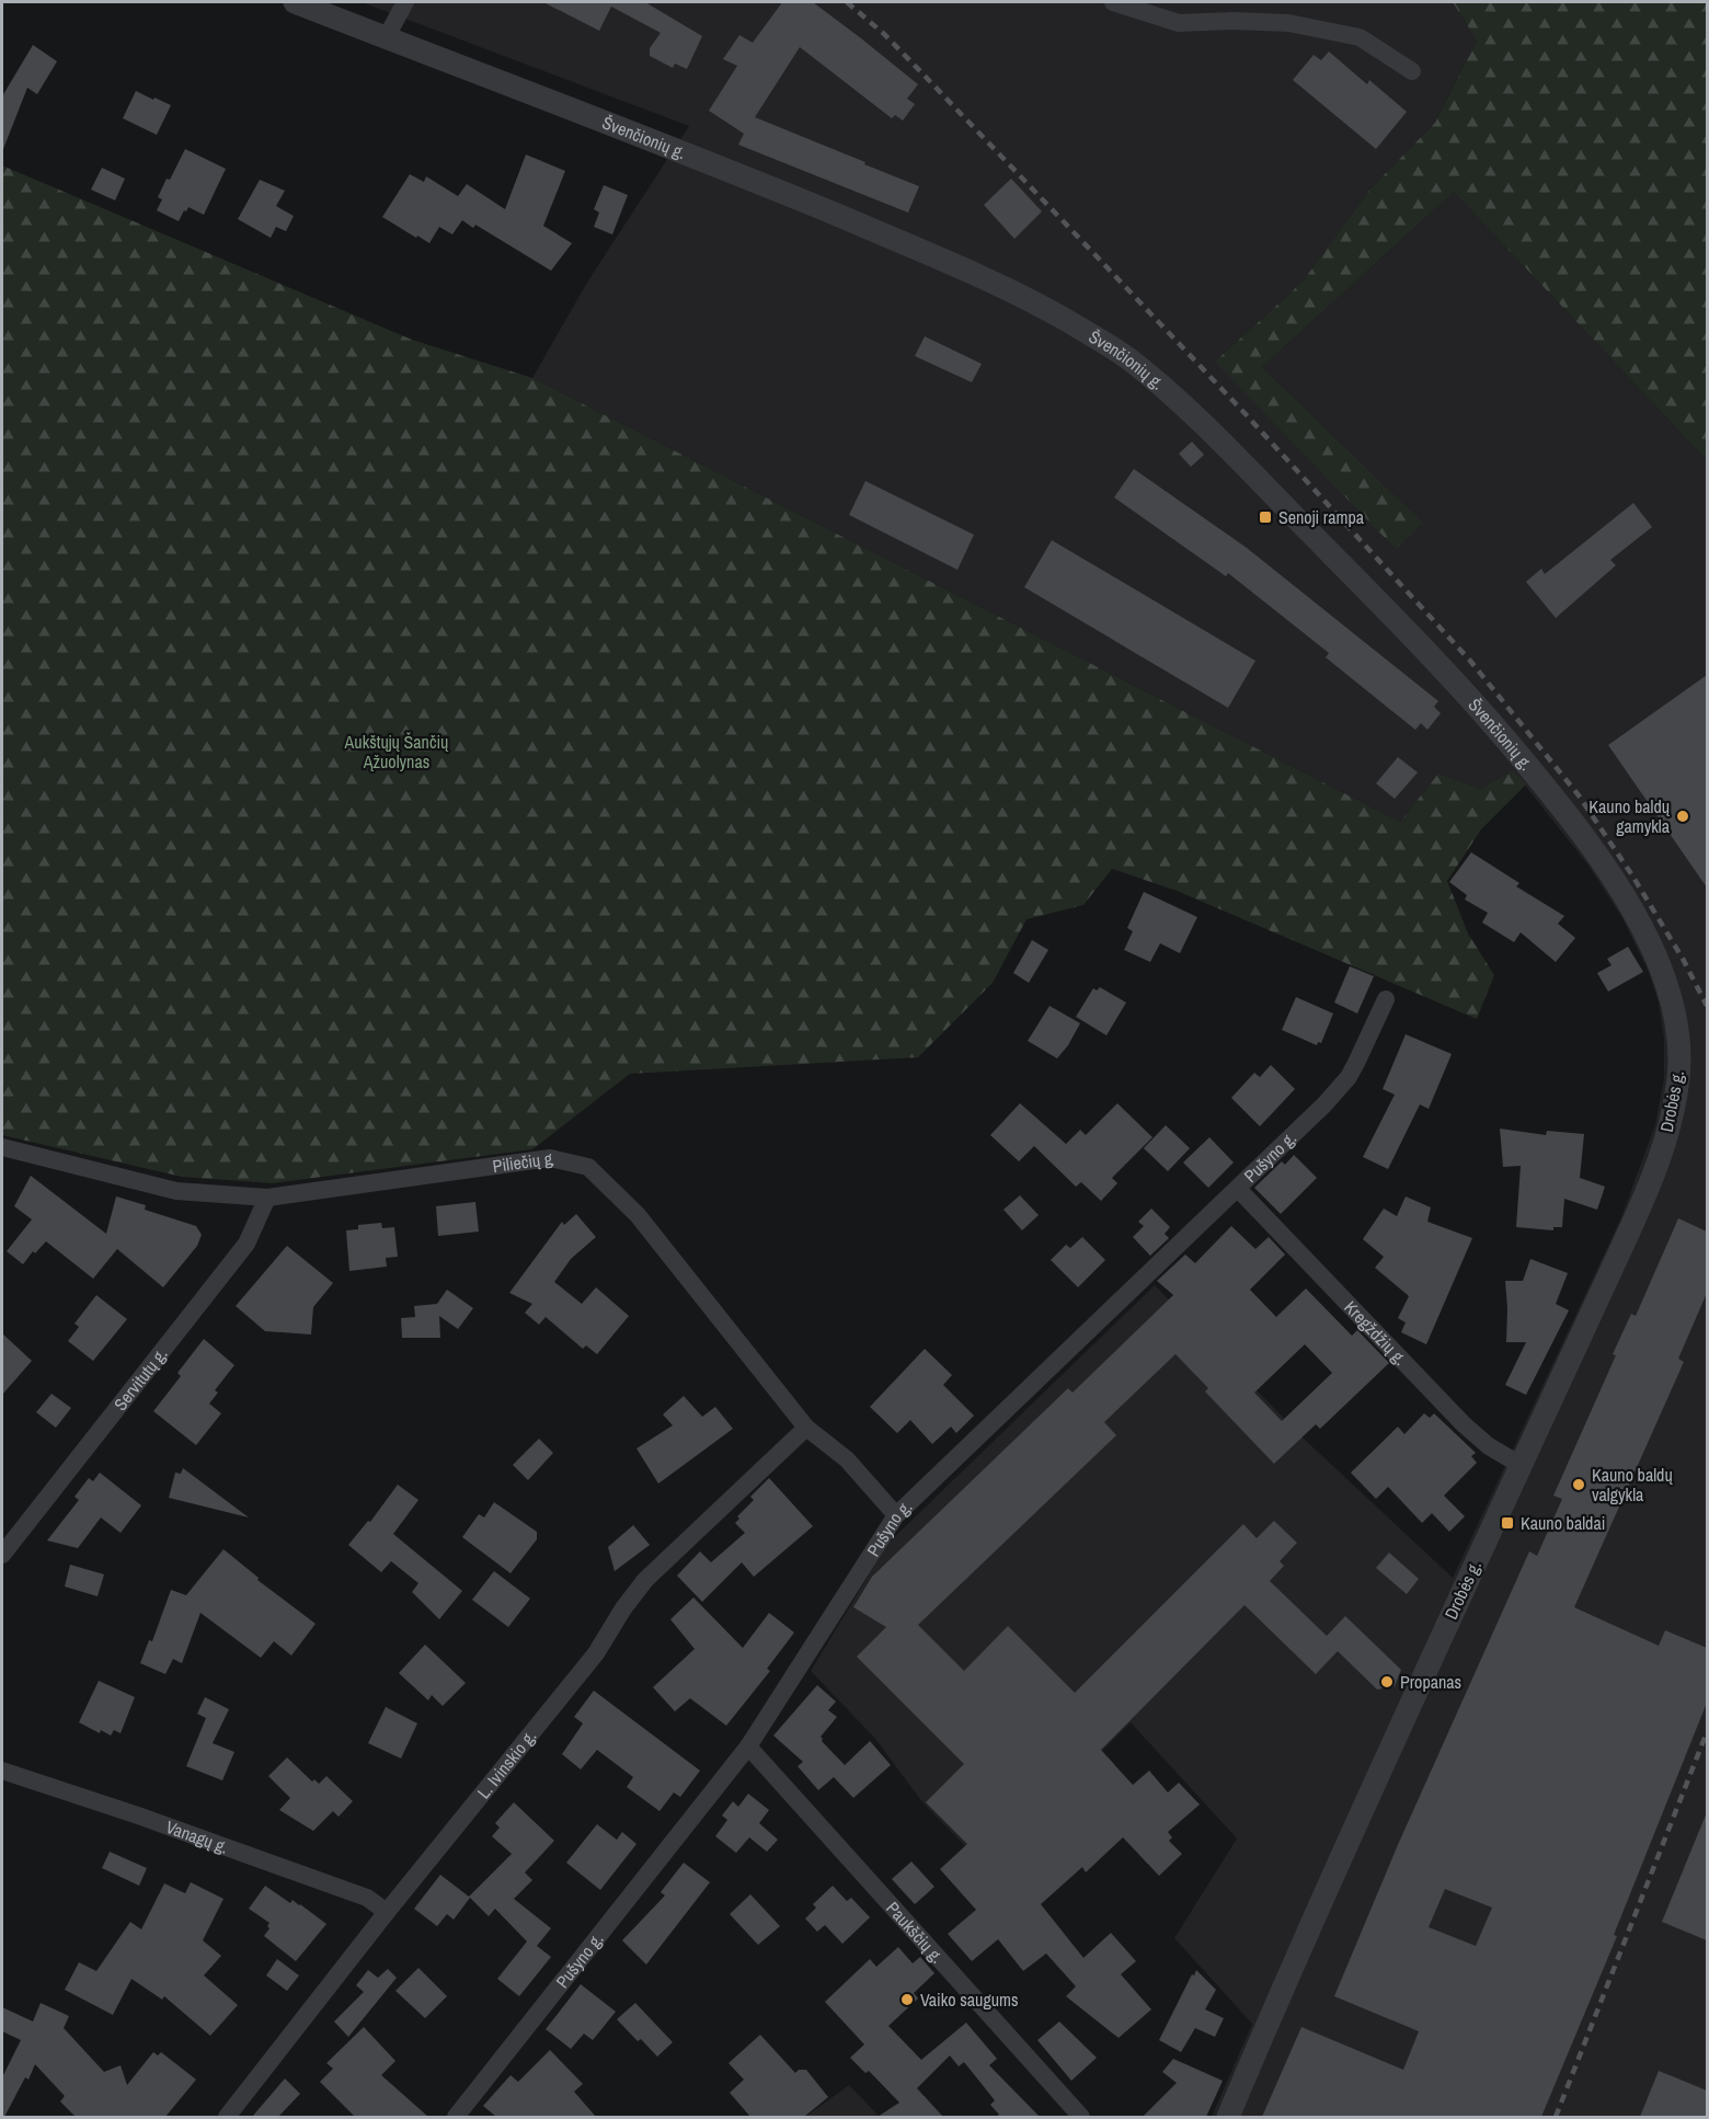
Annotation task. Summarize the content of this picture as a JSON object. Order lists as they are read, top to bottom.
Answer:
{
  "streets": {
    "street": [
      "Švenčionių g.",
      "Drobės g.",
      "Pušyno g.",
      "Piliečių g.",
      "Kregždžių g.",
      "Servitutų g.",
      "L. Ivinskio g.",
      "Vanagų g.",
      "Paukščių g."
    ]
  },
  "crossings": [
    ["Švenčionių g.", "Drobės g."],
    ["Drobės g.", "Kregždžių g."],
    ["Pušyno g.", "Piliečių g."],
    ["Pušyno g.", "Kregždžių g."],
    ["Pušyno g.", "Paukščių g."],
    ["Piliečių g.", "Servitutų g."],
    ["Piliečių g.", "L. Ivinskio g."],
    ["L. Ivinskio g.", "Vanagų g."]
  ],
  "parks": ["Aukštųjų Šančių Ąžuolynas"],
  "places": {
    "transit": ["Senoji rampa", "Kauno baldai"],
    "other": [
      "Kauno baldų gamykla",
      "Kauno baldų valgykla",
      "Propanas",
      "Vaiko saugums"
    ]
  }
}
